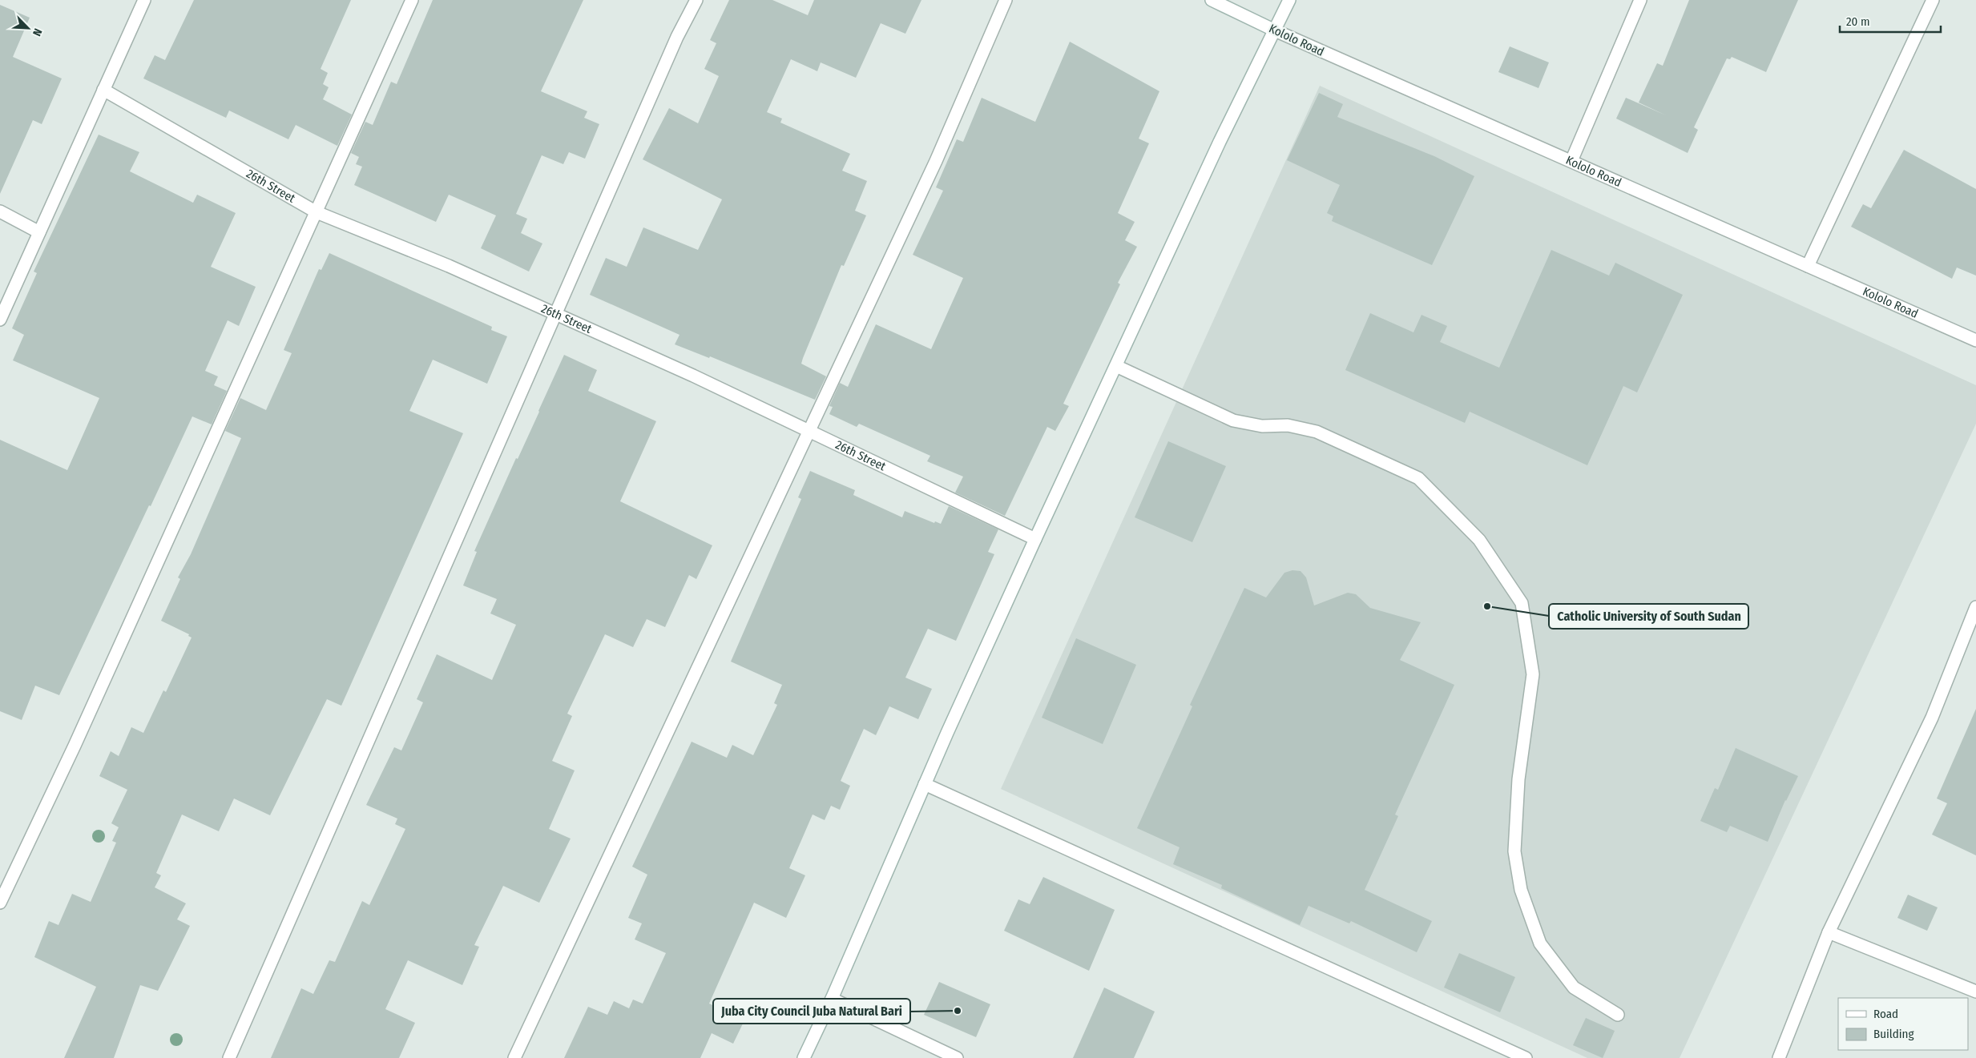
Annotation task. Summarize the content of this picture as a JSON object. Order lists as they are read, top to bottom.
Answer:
{
  "streets": {
    "street": ["Kololo Road", "26th Street"]
  },
  "places": ["Catholic University of South Sudan", "Juba City Council Juba Natural Bari"],
  "legend": ["Road", "Building"],
  "scale_bar": "20 m",
  "north": "bottom right"
}
